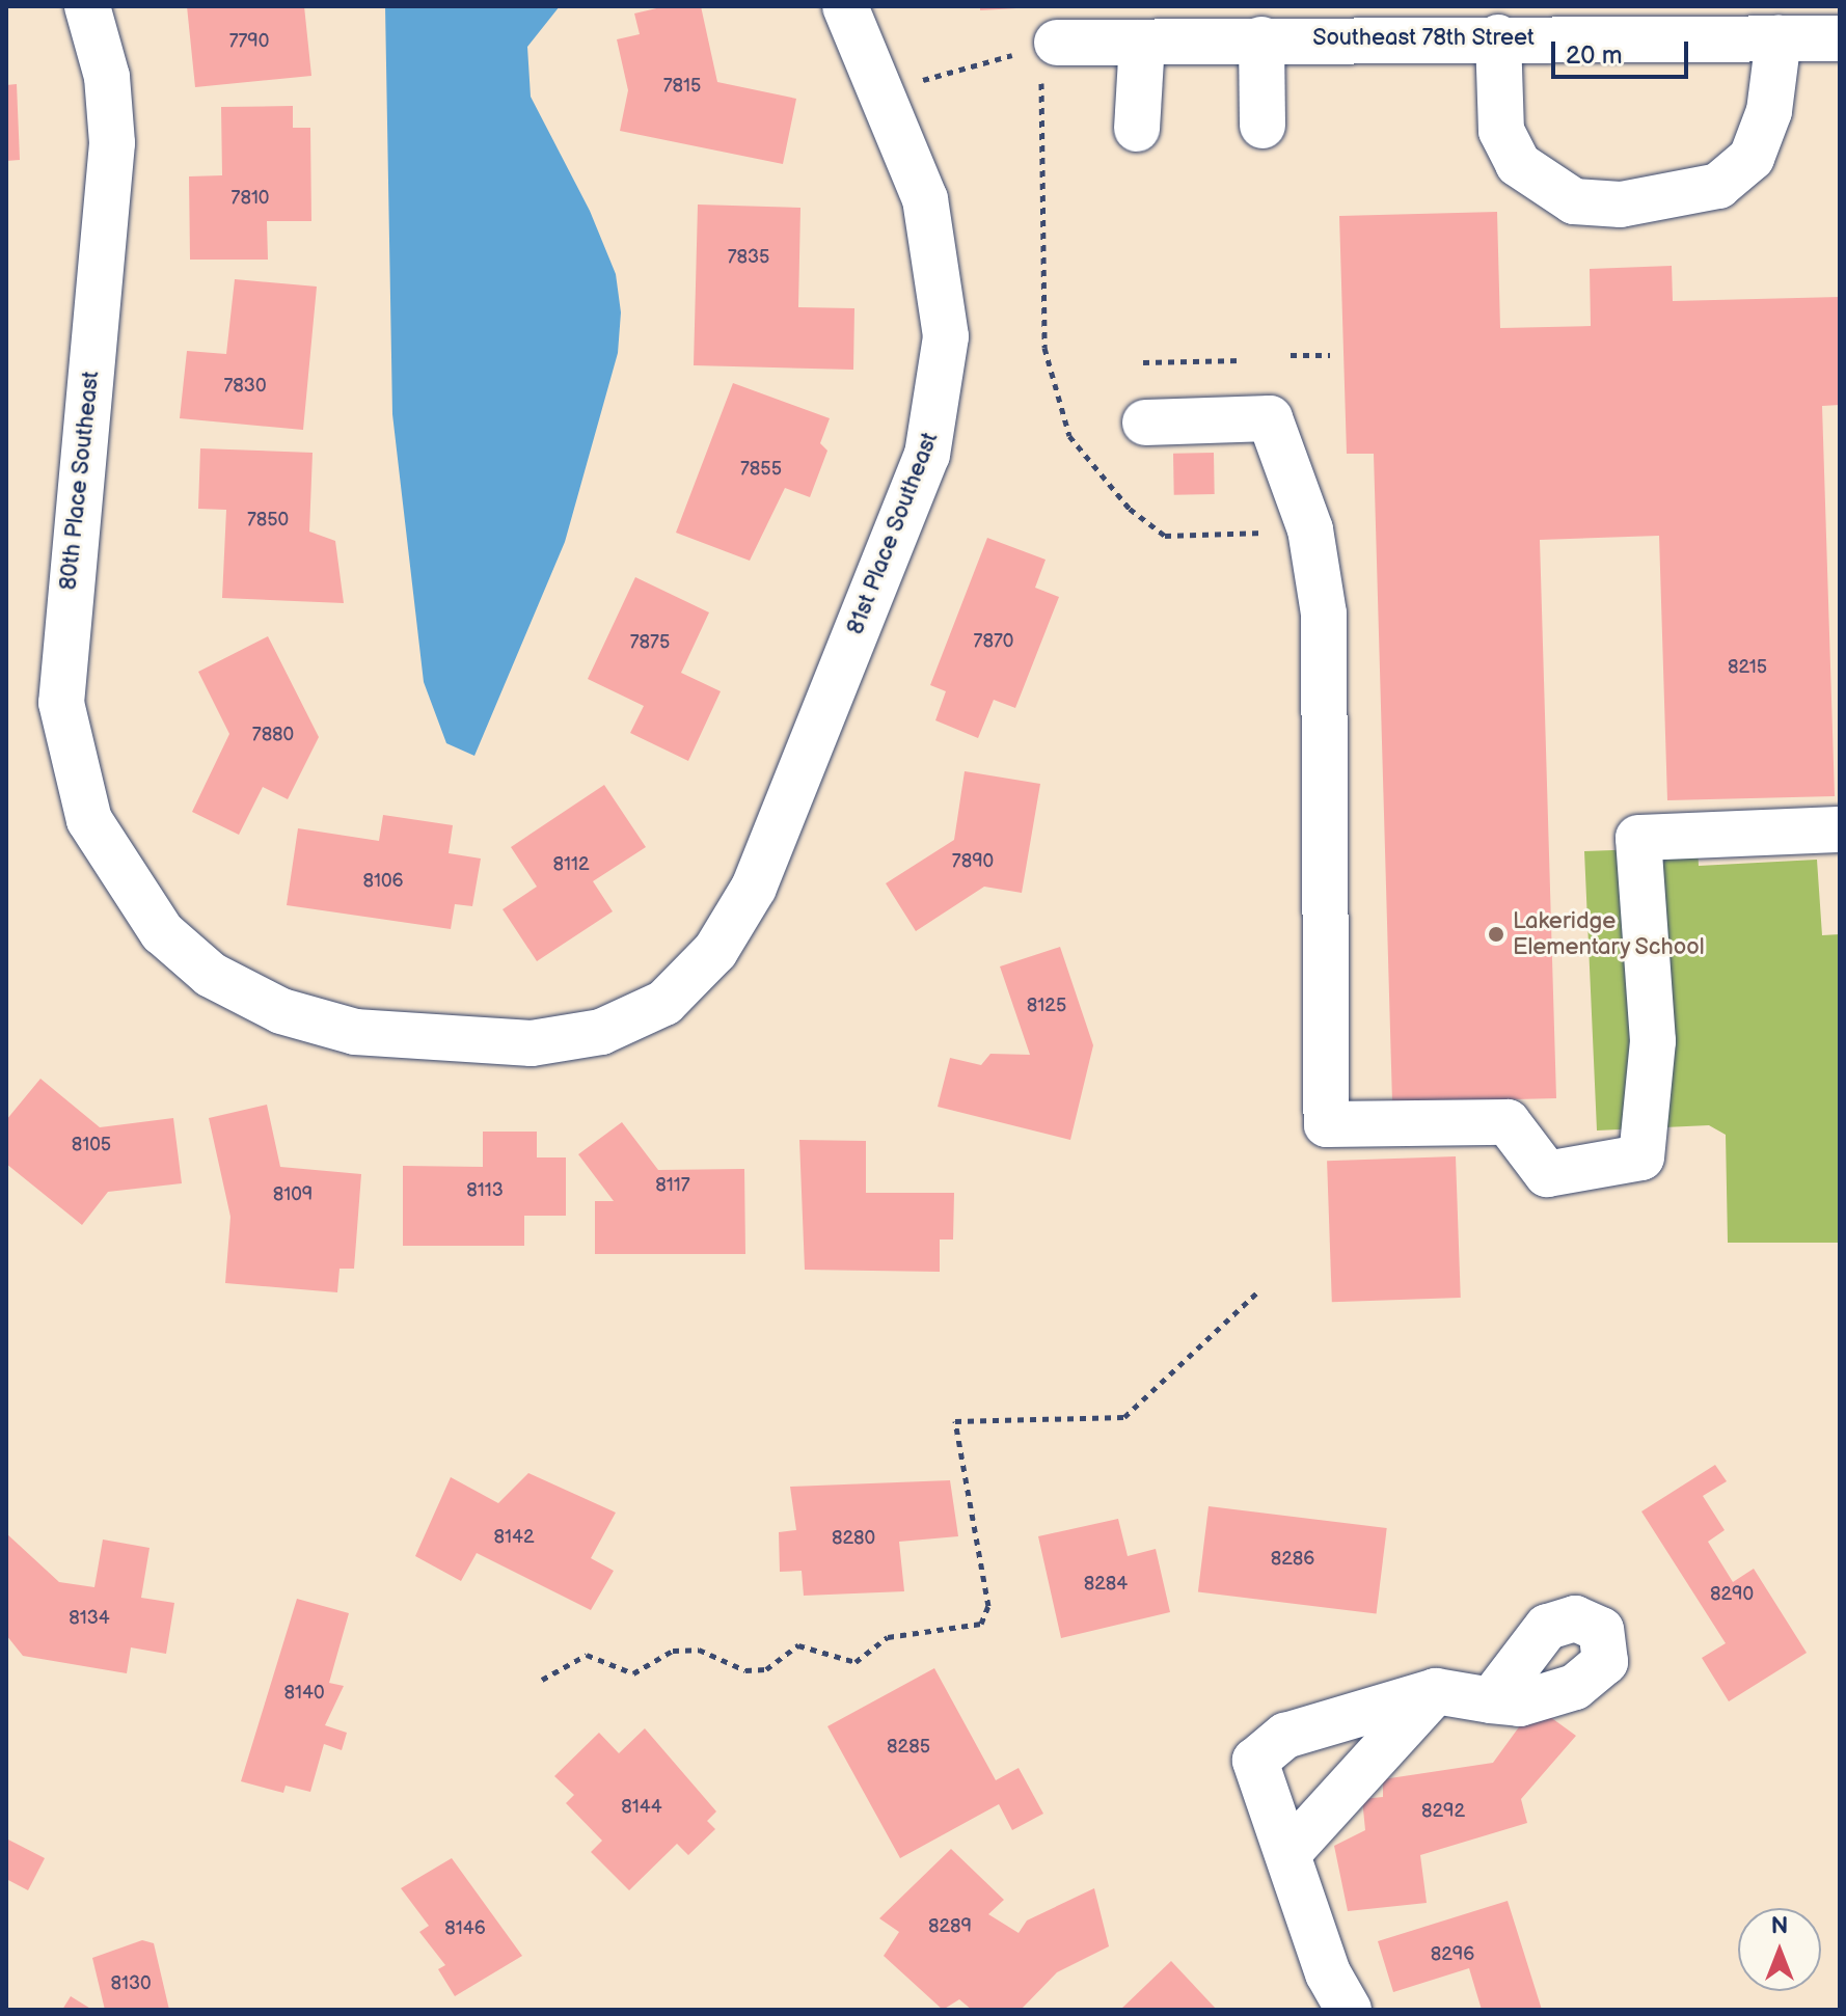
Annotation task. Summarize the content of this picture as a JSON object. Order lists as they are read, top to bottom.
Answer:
{
  "streets": {
    "street": ["Southeast 78th Street", "80th Place Southeast", "81st Place Southeast"]
  },
  "crossings": [
    ["80th Place Southeast", "81st Place Southeast"]
  ],
  "places": ["Lakeridge Elementary School"],
  "house_numbers": [
    "7790",
    "7815",
    "7810",
    "7835",
    "7830",
    "7855",
    "7850",
    "7870",
    "7875",
    "8215",
    "7880",
    "7890",
    "8112",
    "8106",
    "8125",
    "8105",
    "8117",
    "8113",
    "8109",
    "8142",
    "8280",
    "8286",
    "8284",
    "8290",
    "8134",
    "8140",
    "8285",
    "8144",
    "8292",
    "8289",
    "8146",
    "8296",
    "8130"
  ],
  "scale_bar": "20 m",
  "north": "top"
}
